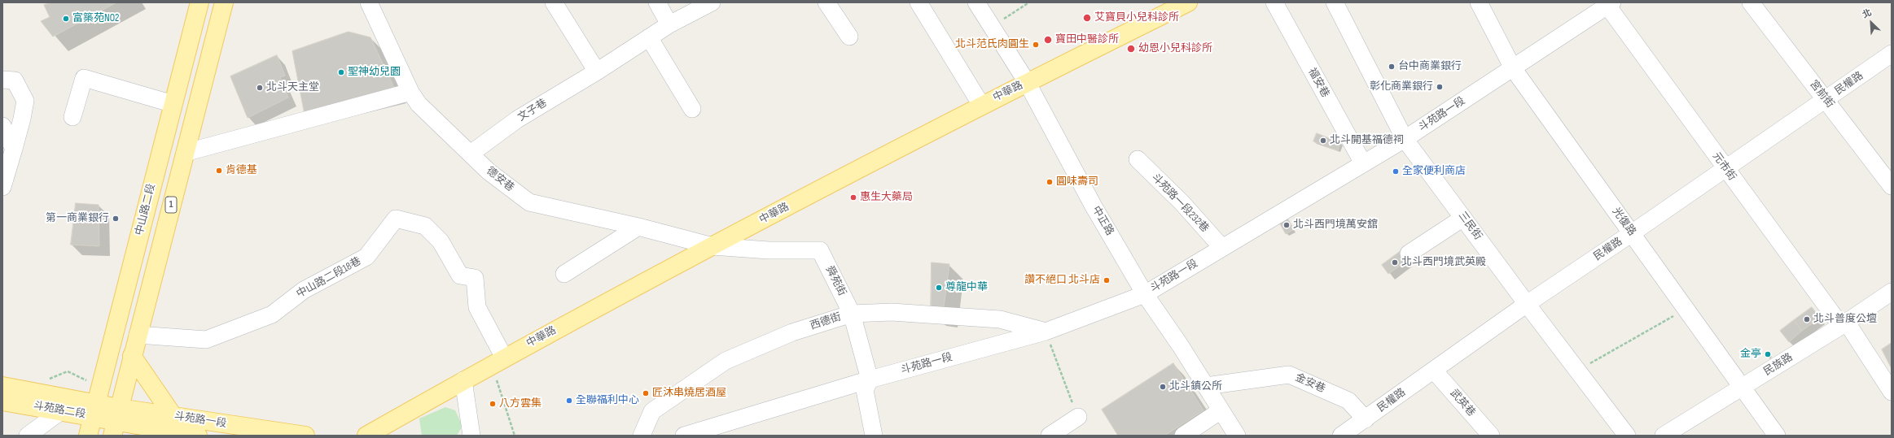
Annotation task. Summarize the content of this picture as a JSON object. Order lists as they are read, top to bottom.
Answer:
{
  "streets": {
    "main road": [
      "中華路",
      "斗苑路一段",
      "1",
      "中山路二段",
      "斗苑路二段"
    ],
    "street": [
      "福安巷",
      "民權路",
      "宮前街",
      "文子巷",
      "元市街",
      "德安巷",
      "斗苑路一段232巷",
      "中正路",
      "光復路",
      "三民街",
      "中山路二段18巷",
      "舜苑街",
      "西德街",
      "民族路",
      "金安巷",
      "武英巷"
    ]
  },
  "crossings": [
    ["福安巷", "斗苑路一段"],
    ["民權路", "宮前街"],
    ["民權路", "元市街"],
    ["民權路", "光復路"],
    ["民權路", "三民街"],
    ["民權路", "金安巷"],
    ["民權路", "武英巷"],
    ["中華路", "德安巷"],
    ["中華路", "中正路"],
    ["中華路", "中山路二段18巷"],
    ["中華路", "舜苑街"],
    ["文子巷", "德安巷"],
    ["斗苑路一段", "元市街"],
    ["斗苑路一段", "斗苑路一段232巷"],
    ["斗苑路一段", "1"],
    ["斗苑路一段", "中山路二段"],
    ["斗苑路一段", "中正路"],
    ["斗苑路一段", "光復路"],
    ["斗苑路一段", "三民街"],
    ["斗苑路一段", "舜苑街"],
    ["斗苑路一段", "西德街"],
    ["斗苑路一段", "斗苑路二段"],
    ["元市街", "民族路"],
    ["德安巷", "舜苑街"],
    ["1", "中山路二段"],
    ["1", "中山路二段18巷"],
    ["1", "斗苑路二段"],
    ["中山路二段", "斗苑路二段"],
    ["中正路", "金安巷"],
    ["光復路", "民族路"],
    ["舜苑街", "西德街"]
  ],
  "places": [
    "艾寶貝小兒科診所",
    "富築苑NO2",
    "寶田中醫診所",
    "北斗范氏肉圓生",
    "幼恩小兒科診所",
    "台中商業銀行",
    "聖神幼兒園",
    "彰化商業銀行",
    "北斗天主堂",
    "北斗開基福德祠",
    "肯德基",
    "全家便利商店",
    "圓味壽司",
    "惠生大藥局",
    "第一商業銀行",
    "北斗西門境萬安舘",
    "北斗西門境武英殿",
    "讚不絕口 北斗店",
    "尊龍中華",
    "北斗普度公壇",
    "金亭",
    "北斗鎮公所",
    "匠沐串燒居酒屋",
    "全聯福利中心",
    "八方雲集"
  ],
  "north": "top left"
}
